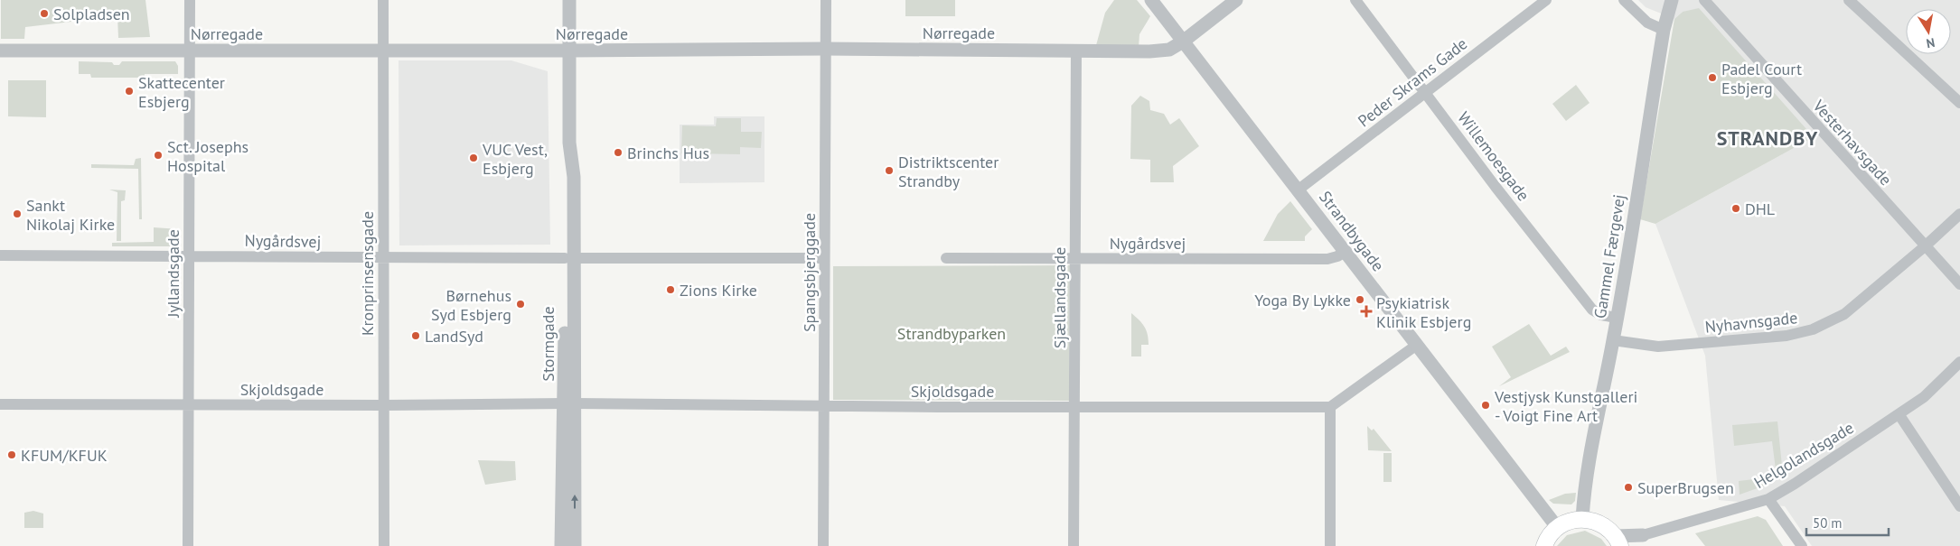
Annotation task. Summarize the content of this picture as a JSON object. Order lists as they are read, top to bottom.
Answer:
{
  "streets": {
    "street": [
      "Nørregade",
      "Peder Skrams Gade",
      "Vesterhavsgade",
      "Willemoesgade",
      "Strandbygade",
      "Nygårdsvej",
      "Gammel Færgevej",
      "Spangsbjerggade",
      "Jyllandsgade",
      "Kronprinsensgade",
      "Sjællandsgade",
      "Nyhavnsgade",
      "Stormgade",
      "Skjoldsgade",
      "Helgolandsgade"
    ]
  },
  "crossings": [
    ["Nørregade", "Strandbygade"],
    ["Nørregade", "Spangsbjerggade"],
    ["Nørregade", "Jyllandsgade"],
    ["Nørregade", "Kronprinsensgade"],
    ["Nørregade", "Sjællandsgade"],
    ["Nørregade", "Stormgade"],
    ["Peder Skrams Gade", "Willemoesgade"],
    ["Peder Skrams Gade", "Strandbygade"],
    ["Vesterhavsgade", "Nyhavnsgade"],
    ["Willemoesgade", "Gammel Færgevej"],
    ["Strandbygade", "Nygårdsvej"],
    ["Nygårdsvej", "Spangsbjerggade"],
    ["Nygårdsvej", "Jyllandsgade"],
    ["Nygårdsvej", "Kronprinsensgade"],
    ["Nygårdsvej", "Sjællandsgade"],
    ["Nygårdsvej", "Stormgade"],
    ["Gammel Færgevej", "Nyhavnsgade"],
    ["Spangsbjerggade", "Skjoldsgade"],
    ["Jyllandsgade", "Skjoldsgade"],
    ["Kronprinsensgade", "Skjoldsgade"],
    ["Sjællandsgade", "Skjoldsgade"],
    ["Stormgade", "Skjoldsgade"]
  ],
  "districts": ["STRANDBY"],
  "parks": ["Strandbyparken"],
  "places": {
    "other": [
      "Solpladsen",
      "Padel Court Esbjerg",
      "Skattecenter Esbjerg",
      "Brinchs Hus",
      "Sct. Josephs Hospital",
      "VUC Vest, Esbjerg",
      "Distriktscenter Strandby",
      "DHL",
      "Sankt Nikolaj Kirke",
      "Zions Kirke",
      "Yoga By Lykke",
      "Børnehus Syd Esbjerg",
      "LandSyd",
      "Vestjysk Kunstgalleri - Voigt Fine Art",
      "KFUM/KFUK",
      "SuperBrugsen"
    ],
    "health": ["Psykiatrisk Klinik Esbjerg"]
  },
  "scale_bar": "50 m",
  "north": "bottom"
}
